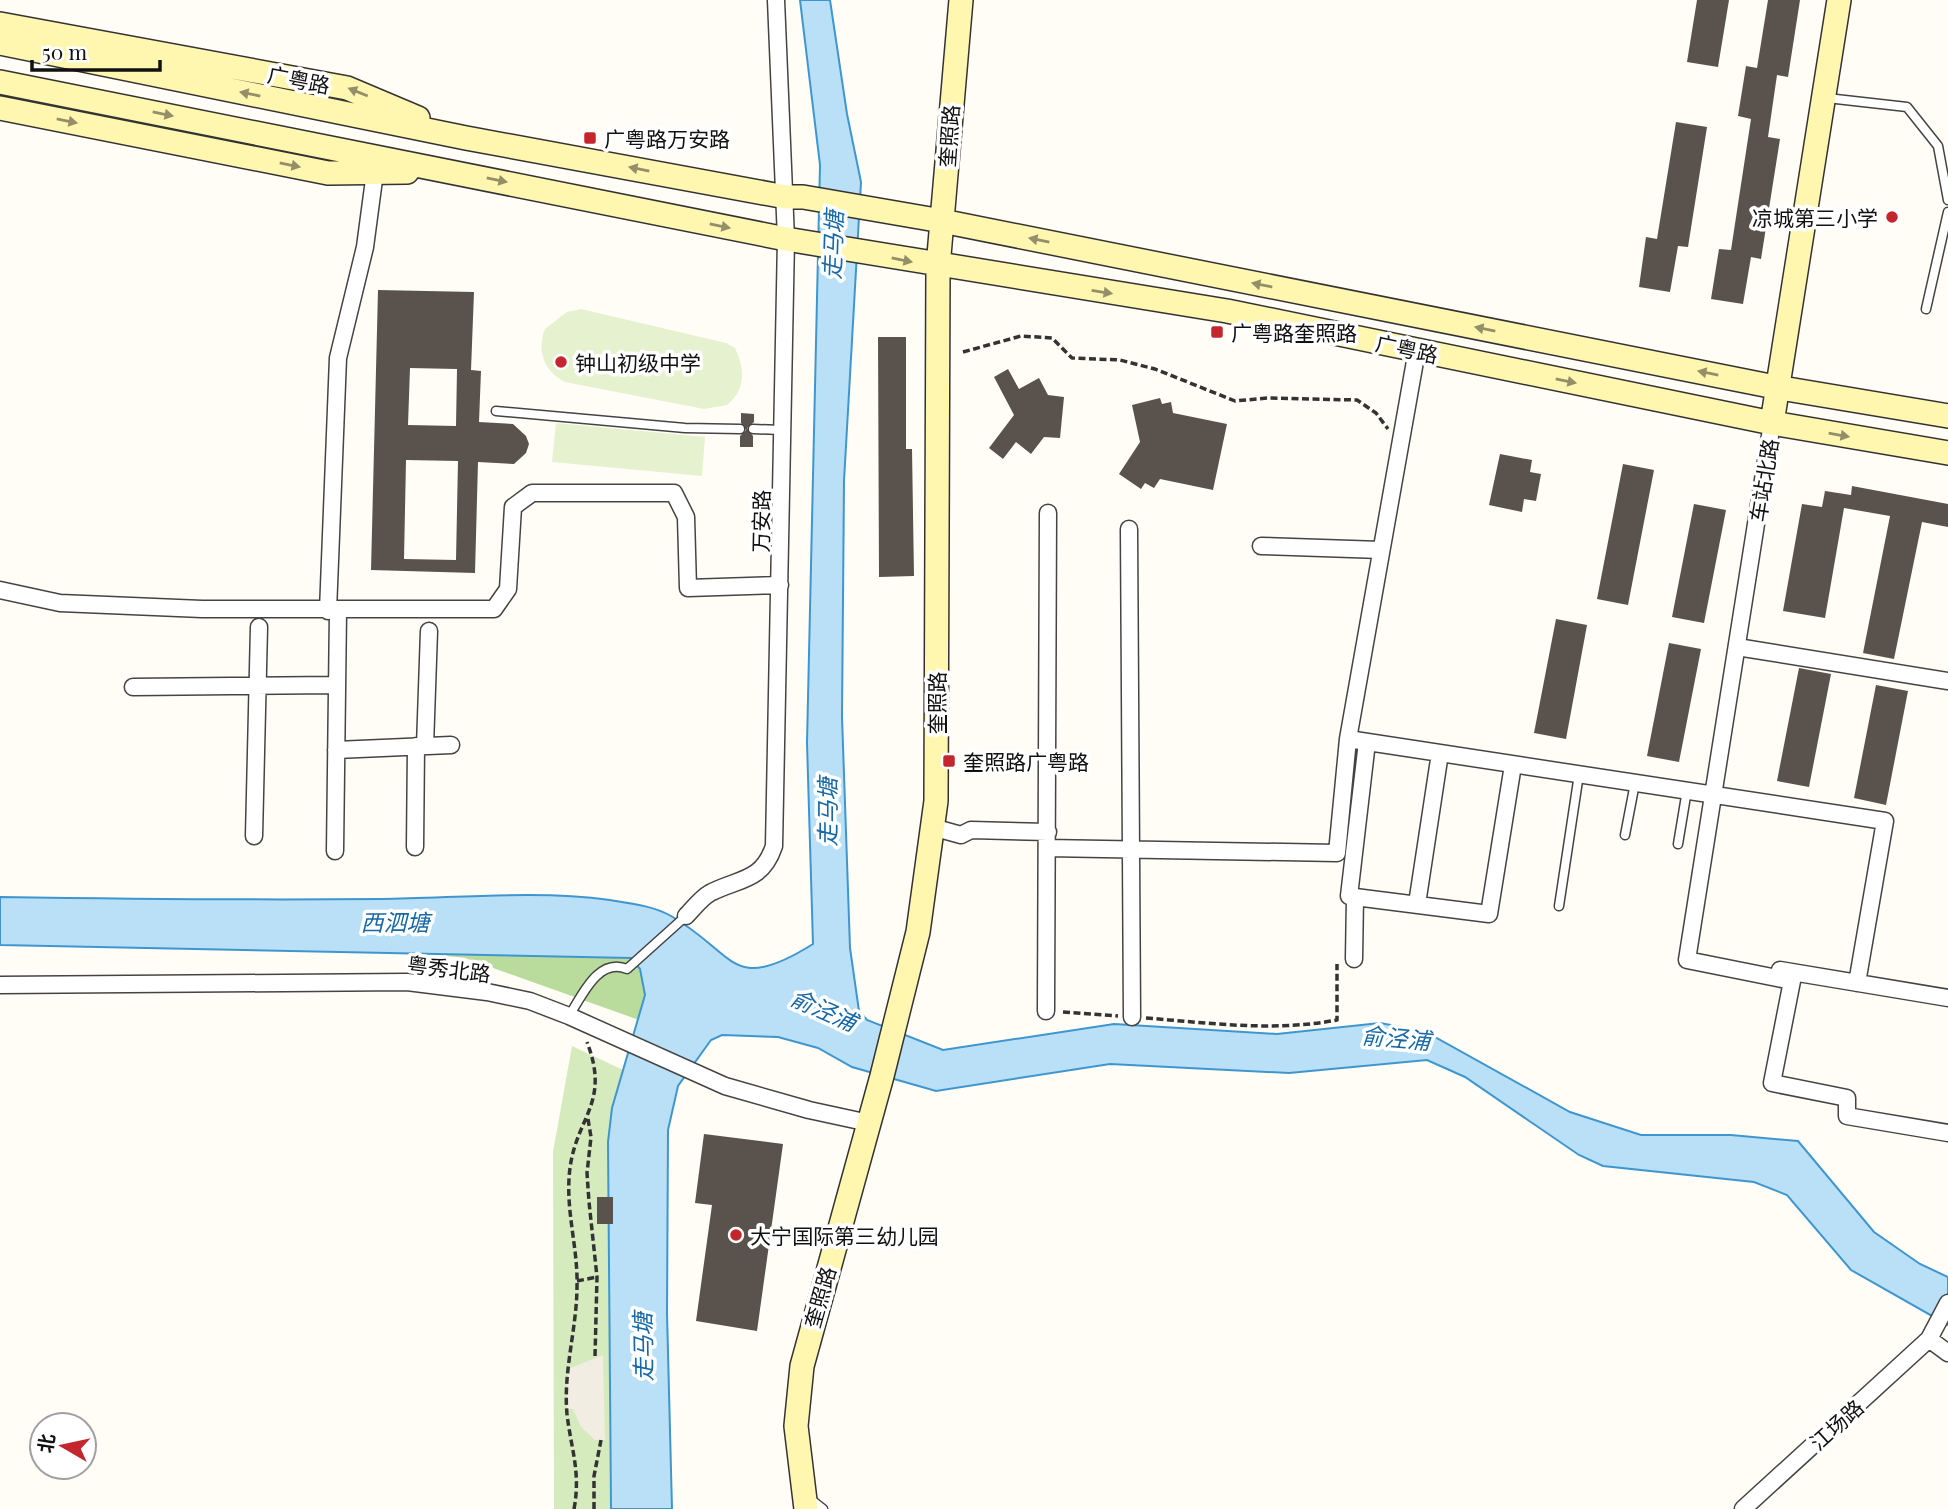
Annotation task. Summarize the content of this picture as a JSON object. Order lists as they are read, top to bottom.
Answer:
{
  "streets": {
    "main road": ["广粤路", "奎照路", "车站北路"],
    "street": ["万安路", "粤秀北路", "江场路"]
  },
  "crossings": [
    ["广粤路", "奎照路"],
    ["广粤路", "车站北路"],
    ["广粤路", "万安路"],
    ["奎照路", "粤秀北路"],
    ["万安路", "粤秀北路"]
  ],
  "water": ["走马塘", "西泗塘", "俞泾浦"],
  "places": {
    "transit": ["广粤路万安路", "广粤路奎照路", "奎照路广粤路"],
    "other": ["凉城第三小学", "钟山初级中学", "大宁国际第三幼儿园"]
  },
  "scale_bar": "50 m",
  "north": "left"
}
